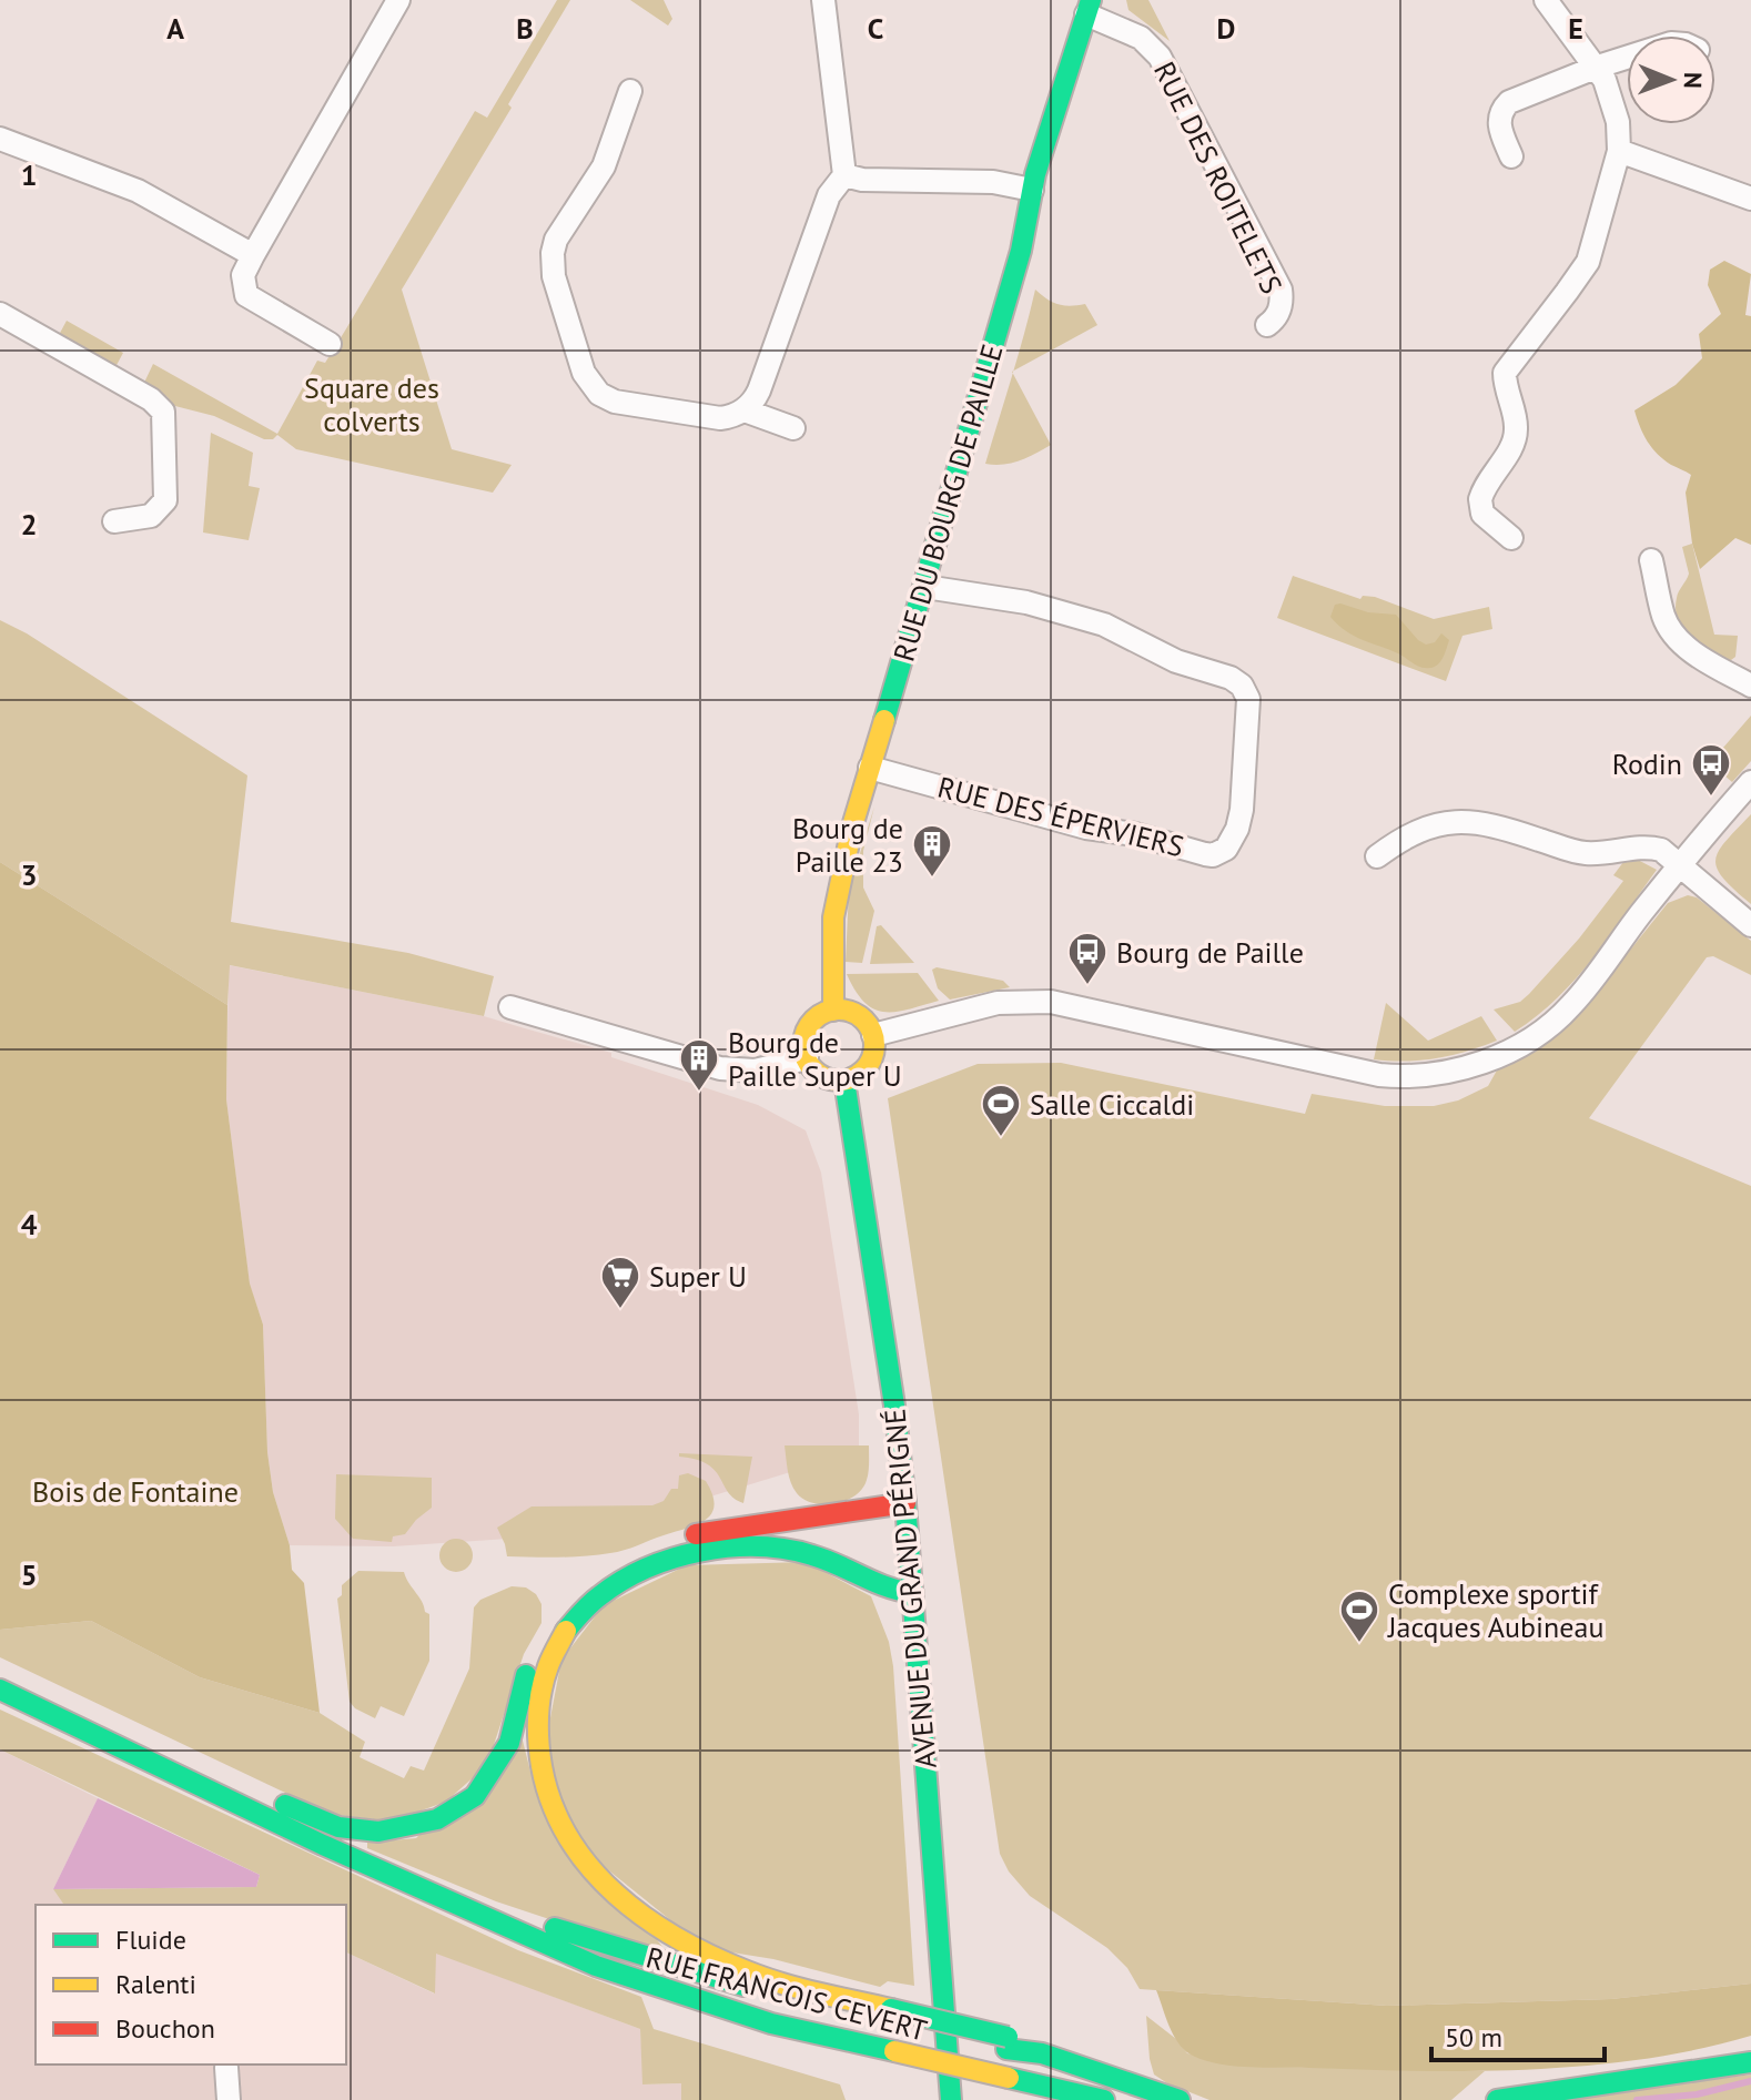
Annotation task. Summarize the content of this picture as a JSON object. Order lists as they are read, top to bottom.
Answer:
{
  "streets": {
    "street": [
      "RUE DES ROITELETS",
      "RUE DU BOURG DE PAILLE",
      "RUE DES ÉPERVIERS",
      "AVENUE DU GRAND PÉRIGNÉ",
      "RUE FRANCOIS CEVERT"
    ]
  },
  "crossings": [
    ["RUE DES ROITELETS", "RUE DU BOURG DE PAILLE"],
    ["RUE DU BOURG DE PAILLE", "RUE DES ÉPERVIERS"],
    ["RUE DU BOURG DE PAILLE", "AVENUE DU GRAND PÉRIGNÉ"]
  ],
  "parks": ["Square des colverts", "Bois de Fontaine"],
  "places": {
    "bus stop": ["Rodin", "Bourg de Paille"],
    "building": ["Bourg de Paille 23", "Bourg de Paille Super U"],
    "sports": ["Salle Ciccaldi", "Complexe sportif Jacques Aubineau"],
    "supermarket": ["Super U"]
  },
  "legend": ["Fluide", "Ralenti", "Bouchon"],
  "scale_bar": "50 m",
  "north": "right",
  "grid": {
    "columns": [
      "A",
      "B",
      "C",
      "D",
      "E"
    ],
    "rows": [
      "1",
      "2",
      "3",
      "4",
      "5"
    ]
  }
}
